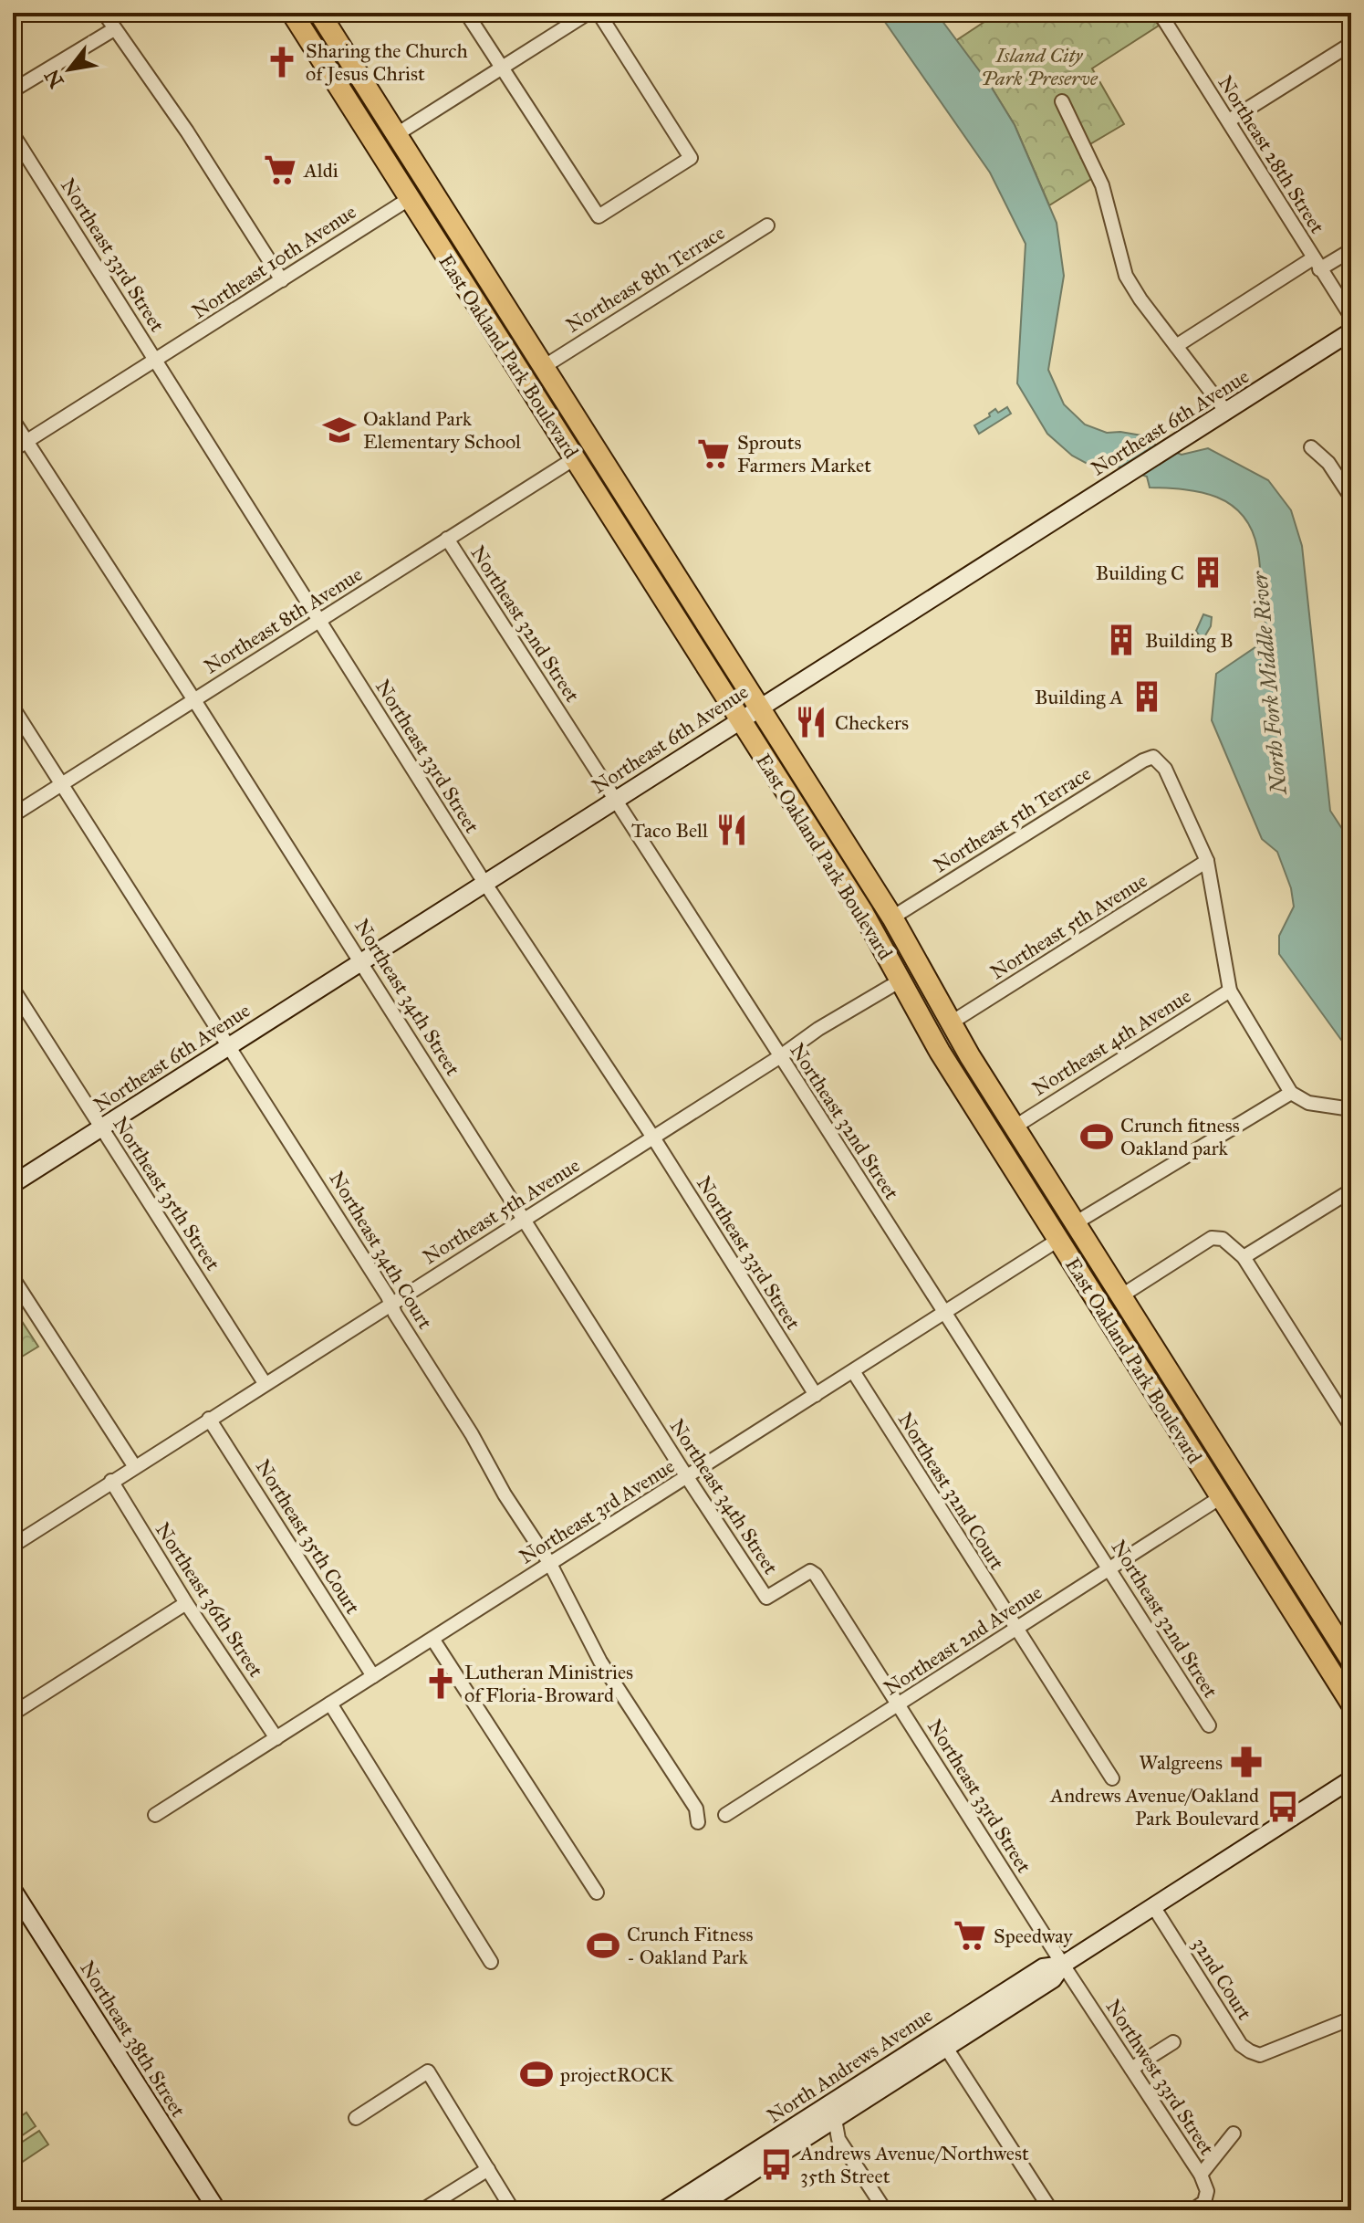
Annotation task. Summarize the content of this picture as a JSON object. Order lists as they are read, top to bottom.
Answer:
{
  "streets": {
    "main road": ["East Oakland Park Boulevard"],
    "street": [
      "Northeast 28th Street",
      "Northeast 33rd Street",
      "Northeast 10th Avenue",
      "Northeast 8th Terrace",
      "Northeast 6th Avenue",
      "Northeast 8th Avenue",
      "Northeast 32nd Street",
      "Northeast 5th Terrace",
      "Northeast 5th Avenue",
      "Northeast 34th Street",
      "Northeast 4th Avenue",
      "Northeast 35th Street",
      "Northeast 34th Court",
      "Northeast 32nd Court",
      "Northeast 3rd Avenue",
      "Northeast 35th Court",
      "Northeast 36th Street",
      "Northeast 2nd Avenue",
      "32nd Court",
      "Northeast 38th Street",
      "North Andrews Avenue",
      "Northwest 33rd Street"
    ]
  },
  "crossings": [
    ["Northeast 33rd Street", "Northeast 10th Avenue"],
    ["Northeast 33rd Street", "Northeast 6th Avenue"],
    ["Northeast 33rd Street", "Northeast 8th Avenue"],
    ["Northeast 33rd Street", "Northeast 5th Avenue"],
    ["Northeast 33rd Street", "Northeast 34th Street"],
    ["Northeast 33rd Street", "Northeast 3rd Avenue"],
    ["Northeast 33rd Street", "Northeast 2nd Avenue"],
    ["Northeast 33rd Street", "North Andrews Avenue"],
    ["Northeast 33rd Street", "Northwest 33rd Street"],
    ["Northeast 10th Avenue", "East Oakland Park Boulevard"],
    ["Northeast 10th Avenue", "Northeast 34th Street"],
    ["Northeast 8th Terrace", "East Oakland Park Boulevard"],
    ["East Oakland Park Boulevard", "Northeast 6th Avenue"],
    ["East Oakland Park Boulevard", "Northeast 8th Avenue"],
    ["East Oakland Park Boulevard", "Northeast 5th Terrace"],
    ["East Oakland Park Boulevard", "Northeast 5th Avenue"],
    ["East Oakland Park Boulevard", "Northeast 4th Avenue"],
    ["East Oakland Park Boulevard", "Northeast 3rd Avenue"],
    ["East Oakland Park Boulevard", "Northeast 2nd Avenue"],
    ["Northeast 6th Avenue", "Northeast 32nd Street"],
    ["Northeast 6th Avenue", "Northeast 34th Street"],
    ["Northeast 6th Avenue", "Northeast 35th Street"],
    ["Northeast 6th Avenue", "Northeast 34th Court"],
    ["Northeast 8th Avenue", "Northeast 32nd Street"],
    ["Northeast 8th Avenue", "Northeast 34th Street"],
    ["Northeast 8th Avenue", "Northeast 34th Court"],
    ["Northeast 32nd Street", "Northeast 5th Avenue"],
    ["Northeast 32nd Street", "Northeast 3rd Avenue"],
    ["Northeast 32nd Street", "Northeast 2nd Avenue"],
    ["Northeast 5th Terrace", "Northeast 5th Avenue"],
    ["Northeast 5th Avenue", "Northeast 34th Street"],
    ["Northeast 5th Avenue", "Northeast 35th Street"],
    ["Northeast 5th Avenue", "Northeast 34th Court"],
    ["Northeast 5th Avenue", "Northeast 35th Court"],
    ["Northeast 5th Avenue", "Northeast 36th Street"],
    ["Northeast 34th Street", "Northeast 3rd Avenue"],
    ["Northeast 34th Court", "Northeast 3rd Avenue"],
    ["Northeast 32nd Court", "Northeast 3rd Avenue"],
    ["Northeast 32nd Court", "Northeast 2nd Avenue"],
    ["Northeast 3rd Avenue", "Northeast 35th Court"],
    ["Northeast 3rd Avenue", "Northeast 36th Street"],
    ["32nd Court", "North Andrews Avenue"],
    ["North Andrews Avenue", "Northwest 33rd Street"]
  ],
  "water": ["North Fork Middle River"],
  "parks": ["Island City Park Preserve"],
  "places": {
    "church": ["Sharing the Church of Jesus Christ", "Lutheran Ministries of Floria-Broward"],
    "supermarket": ["Aldi", "Sprouts Farmers Market", "Speedway"],
    "school or university": ["Oakland Park Elementary School"],
    "building": ["Building C", "Building B", "Building A"],
    "restaurant": ["Checkers", "Taco Bell"],
    "sports": ["Crunch fitness Oakland park", "Crunch Fitness - Oakland Park", "projectROCK"],
    "pharmacy": ["Walgreens"],
    "bus stop": ["Andrews Avenue/Oakland Park Boulevard", "Andrews Avenue/Northwest 35th Street"]
  },
  "north": "bottom left"
}
